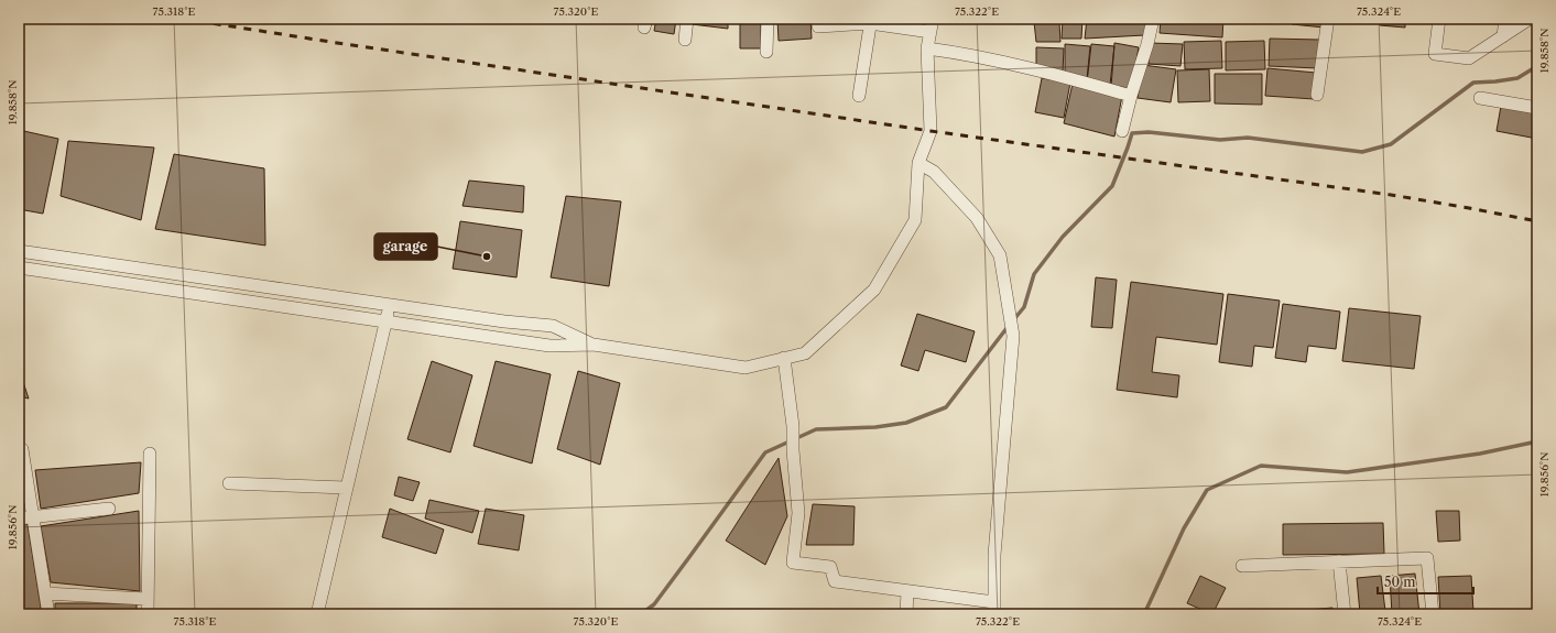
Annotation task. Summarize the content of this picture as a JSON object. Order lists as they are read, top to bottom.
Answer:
{
  "places": ["garage"],
  "scale_bar": "50 m",
  "coordinates": [
    "75.318°E",
    "75.320°E",
    "75.322°E",
    "75.324°E",
    "19.858°N",
    "19.856°N"
  ]
}
